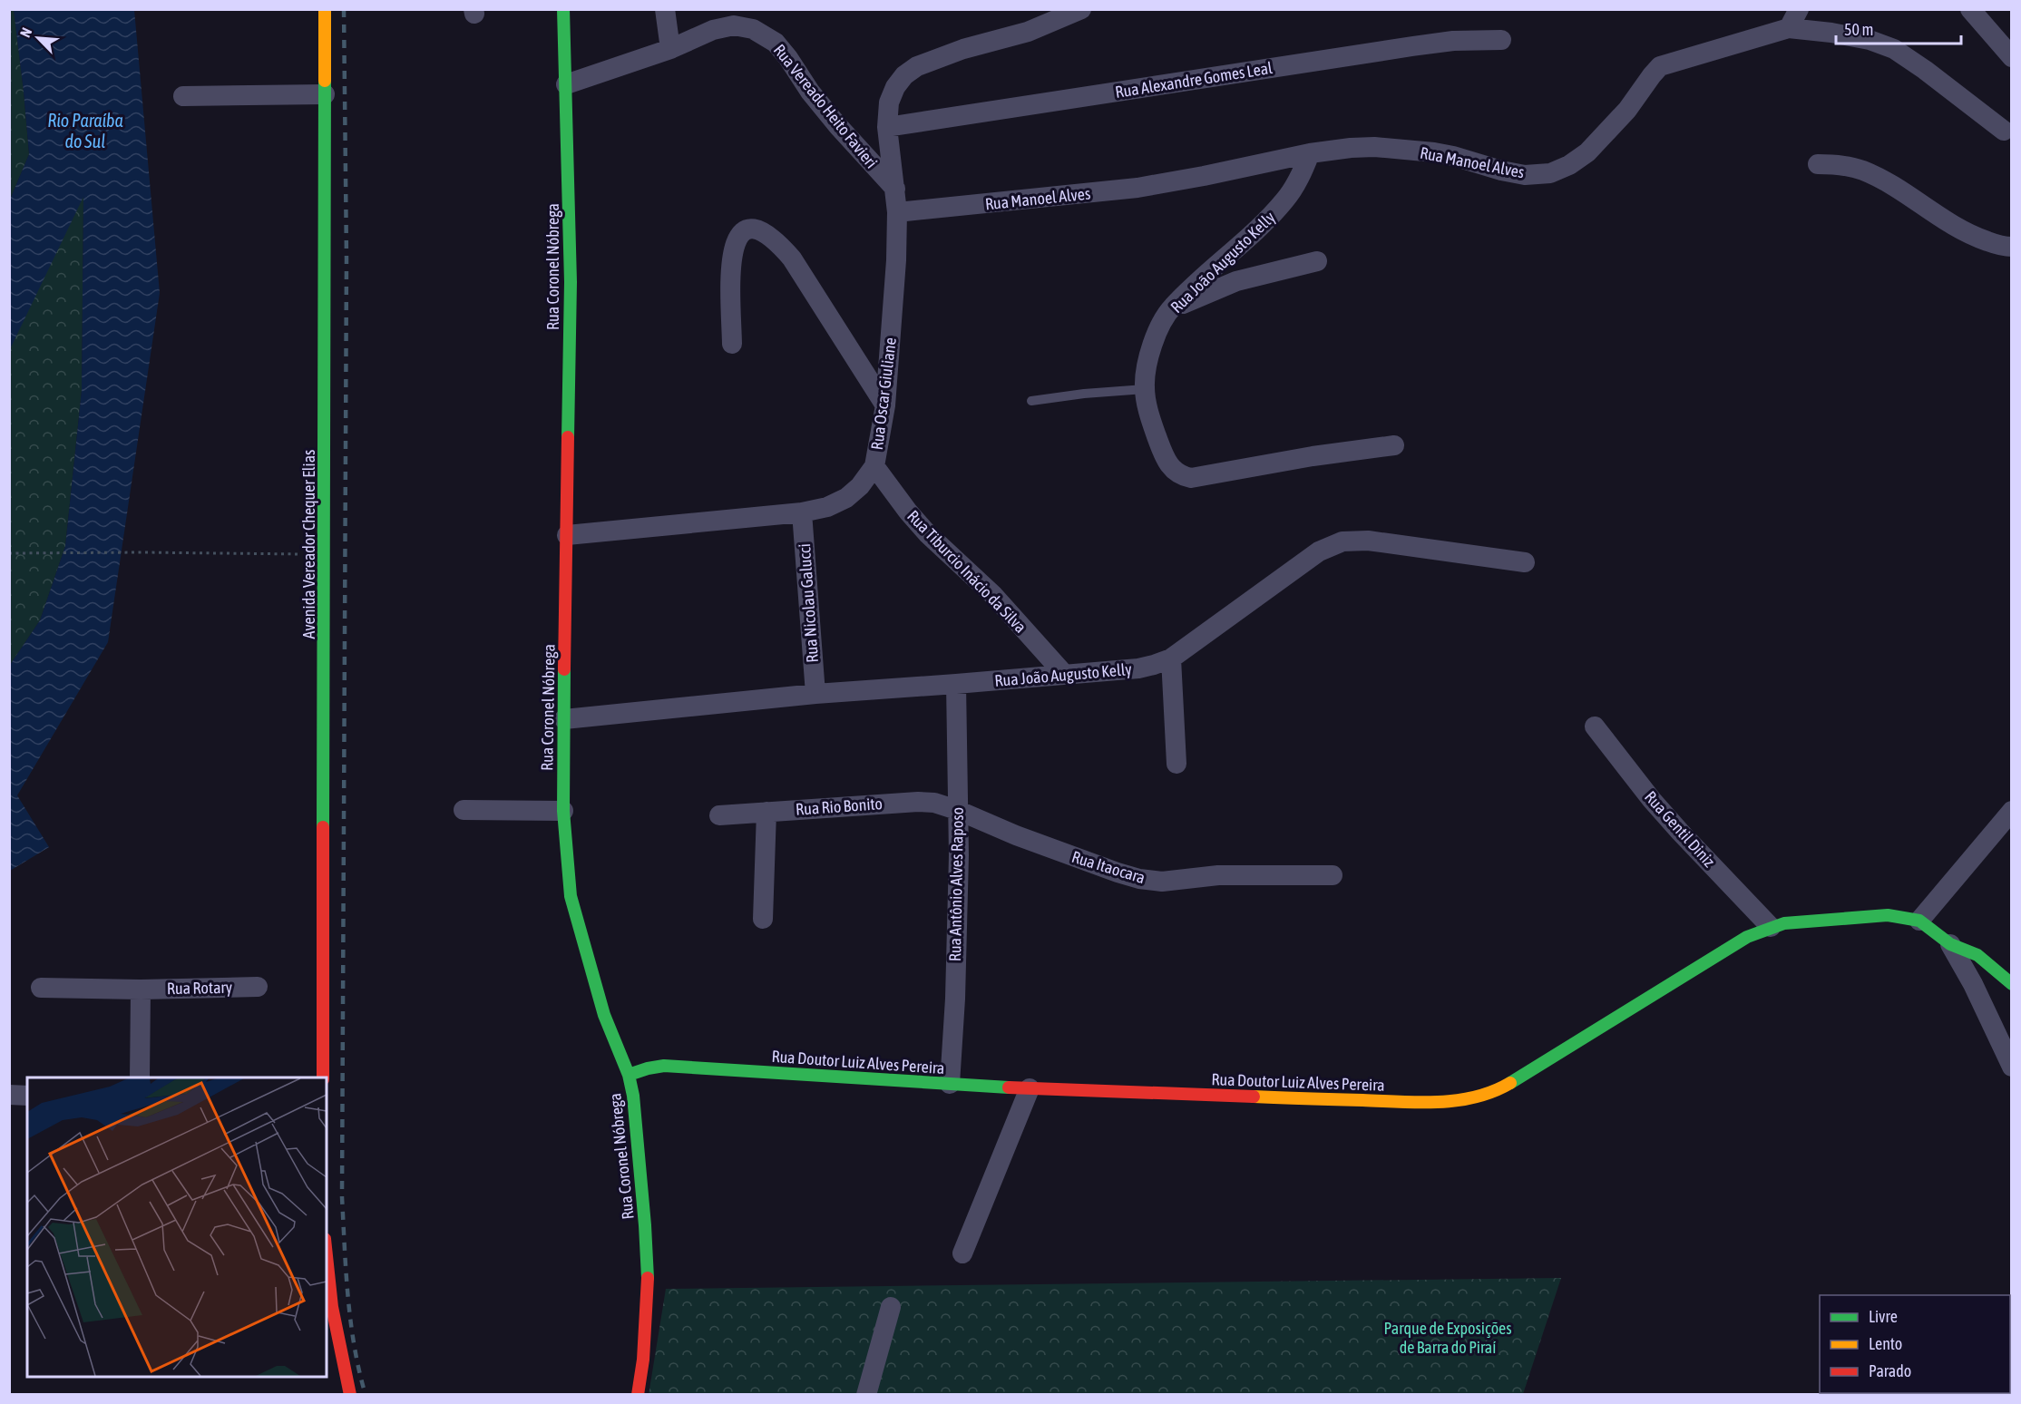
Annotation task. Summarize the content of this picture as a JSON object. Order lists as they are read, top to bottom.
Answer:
{
  "streets": {
    "street": [
      "Rua Alexandre Gomes Leal",
      "Rua Vereado Heito Favieri",
      "Rua Manoel Alves",
      "Rua João Augusto Kelly",
      "Rua Coronel Nóbrega",
      "Rua Oscar Giuliane",
      "Avenida Vereador Chequer Elias",
      "Rua Tiburcio Inácio da Silva",
      "Rua Nicolau Galucci",
      "Rua Rio Bonito",
      "Rua Gentil Diniz",
      "Rua Itaocara",
      "Rua Antônio Alves Raposo",
      "Rua Rotary",
      "Rua Doutor Luiz Alves Pereira"
    ]
  },
  "crossings": [
    ["Rua Alexandre Gomes Leal", "Rua Oscar Giuliane"],
    ["Rua Vereado Heito Favieri", "Rua Coronel Nóbrega"],
    ["Rua Vereado Heito Favieri", "Rua Oscar Giuliane"],
    ["Rua Manoel Alves", "Rua João Augusto Kelly"],
    ["Rua Manoel Alves", "Rua Oscar Giuliane"],
    ["Rua João Augusto Kelly", "Rua Coronel Nóbrega"],
    ["Rua João Augusto Kelly", "Rua Tiburcio Inácio da Silva"],
    ["Rua João Augusto Kelly", "Rua Nicolau Galucci"],
    ["Rua João Augusto Kelly", "Rua Antônio Alves Raposo"],
    ["Rua Coronel Nóbrega", "Rua Oscar Giuliane"],
    ["Rua Coronel Nóbrega", "Rua Doutor Luiz Alves Pereira"],
    ["Rua Oscar Giuliane", "Rua Tiburcio Inácio da Silva"],
    ["Rua Oscar Giuliane", "Rua Nicolau Galucci"],
    ["Rua Rio Bonito", "Rua Itaocara"],
    ["Rua Rio Bonito", "Rua Antônio Alves Raposo"],
    ["Rua Gentil Diniz", "Rua Doutor Luiz Alves Pereira"],
    ["Rua Itaocara", "Rua Antônio Alves Raposo"],
    ["Rua Antônio Alves Raposo", "Rua Doutor Luiz Alves Pereira"]
  ],
  "water": ["Rio Paraíba do Sul"],
  "parks": ["Parque de Exposições de Barra do Piraí"],
  "legend": ["Livre", "Lento", "Parado"],
  "scale_bar": "50 m",
  "north": "top left"
}
